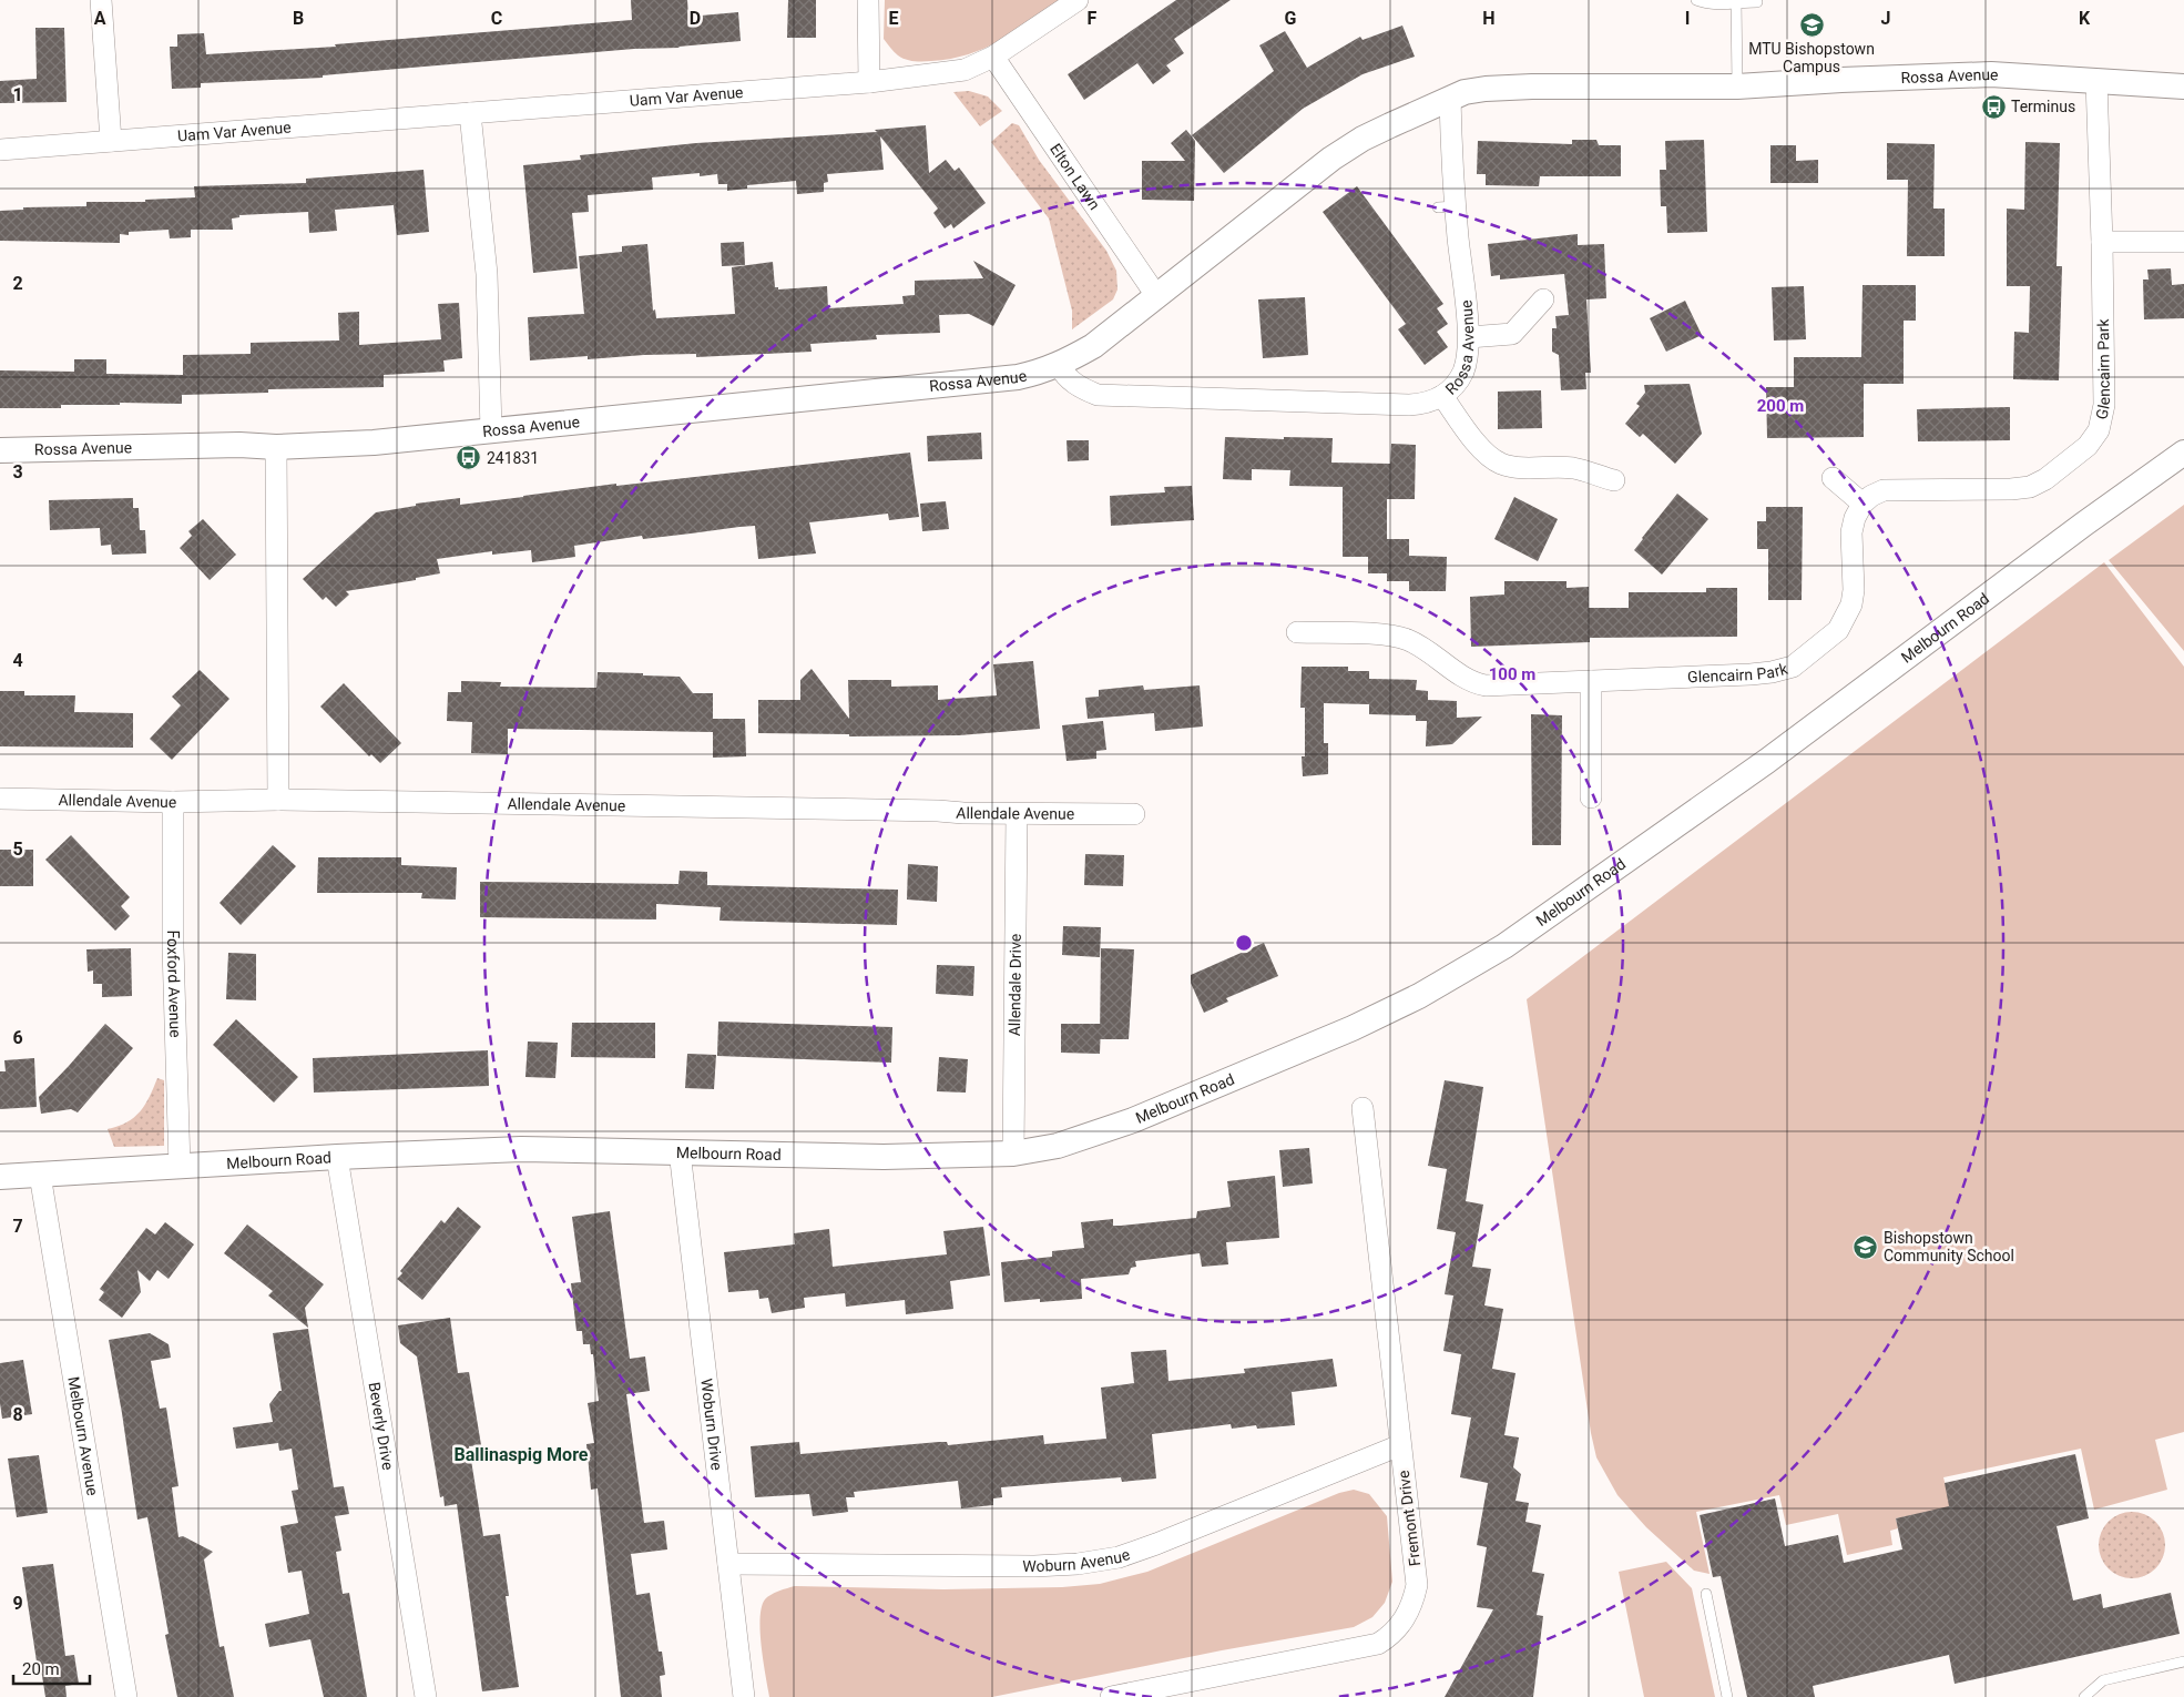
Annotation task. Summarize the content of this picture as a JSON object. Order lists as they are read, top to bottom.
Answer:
{
  "streets": {
    "street": [
      "Rossa Avenue",
      "Uam Var Avenue",
      "Elton Lawn",
      "Glencairn Park",
      "Melbourn Road",
      "Allendale Avenue",
      "Foxford Avenue",
      "Allendale Drive",
      "Woburn Drive",
      "Beverly Drive",
      "Melbourn Avenue",
      "Fremont Drive",
      "Woburn Avenue"
    ]
  },
  "crossings": [
    ["Rossa Avenue", "Elton Lawn"],
    ["Rossa Avenue", "Glencairn Park"],
    ["Melbourn Road", "Foxford Avenue"],
    ["Melbourn Road", "Allendale Drive"],
    ["Melbourn Road", "Woburn Drive"],
    ["Melbourn Road", "Beverly Drive"],
    ["Melbourn Road", "Melbourn Avenue"],
    ["Allendale Avenue", "Foxford Avenue"],
    ["Allendale Avenue", "Allendale Drive"],
    ["Woburn Drive", "Woburn Avenue"],
    ["Fremont Drive", "Woburn Avenue"]
  ],
  "districts": ["Ballinaspig More"],
  "places": {
    "school or university": ["MTU Bishopstown Campus", "Bishopstown Community School"],
    "bus stop": ["Terminus", "241831"]
  },
  "scale_bar": "20 m",
  "grid": {
    "columns": [
      "A",
      "B",
      "C",
      "D",
      "E",
      "F",
      "G",
      "H",
      "I",
      "J",
      "K"
    ],
    "rows": [
      "1",
      "2",
      "3",
      "4",
      "5",
      "6",
      "7",
      "8",
      "9"
    ]
  },
  "rings": ["200 m", "100 m"]
}
